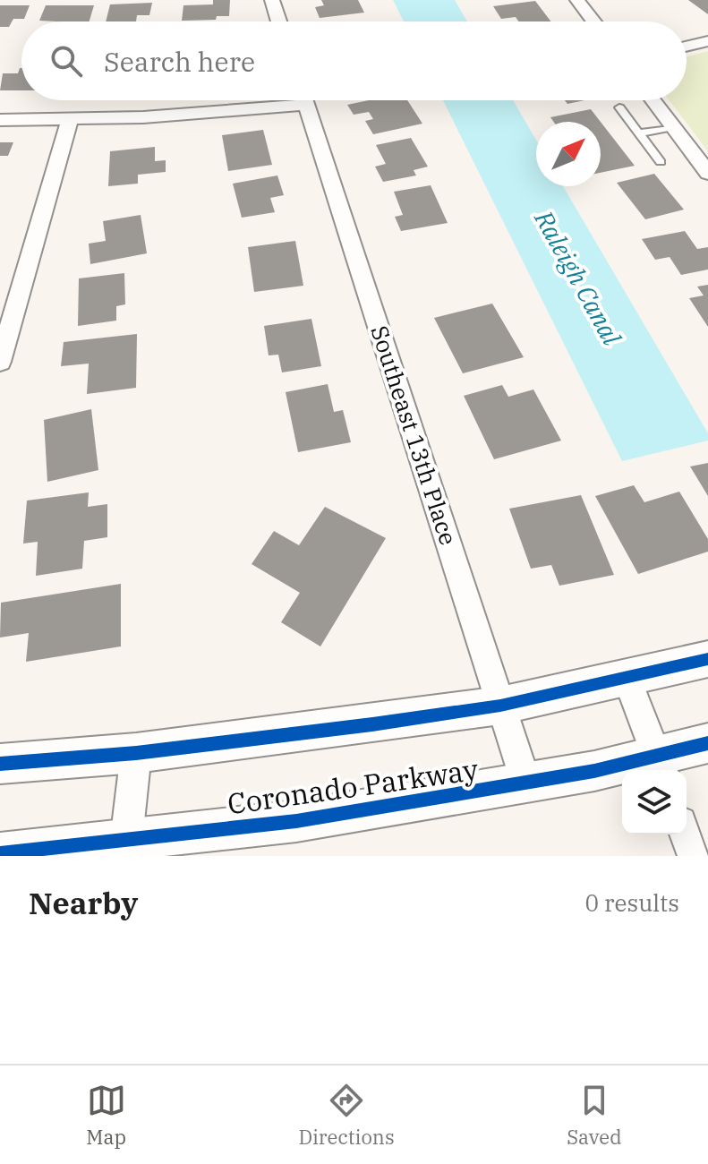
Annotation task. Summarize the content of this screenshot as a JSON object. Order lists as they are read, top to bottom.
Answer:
{
  "streets": {
    "street": ["Southeast 13th Place", "Coronado Parkway"]
  },
  "crossings": [
    ["Southeast 13th Place", "Coronado Parkway"]
  ],
  "water": ["Raleigh Canal"],
  "north": "top right",
  "page": {
    "search": "Search here",
    "heading": ["Nearby", "0 results"],
    "nav": ["Map", "Directions", "Saved"]
  }
}
